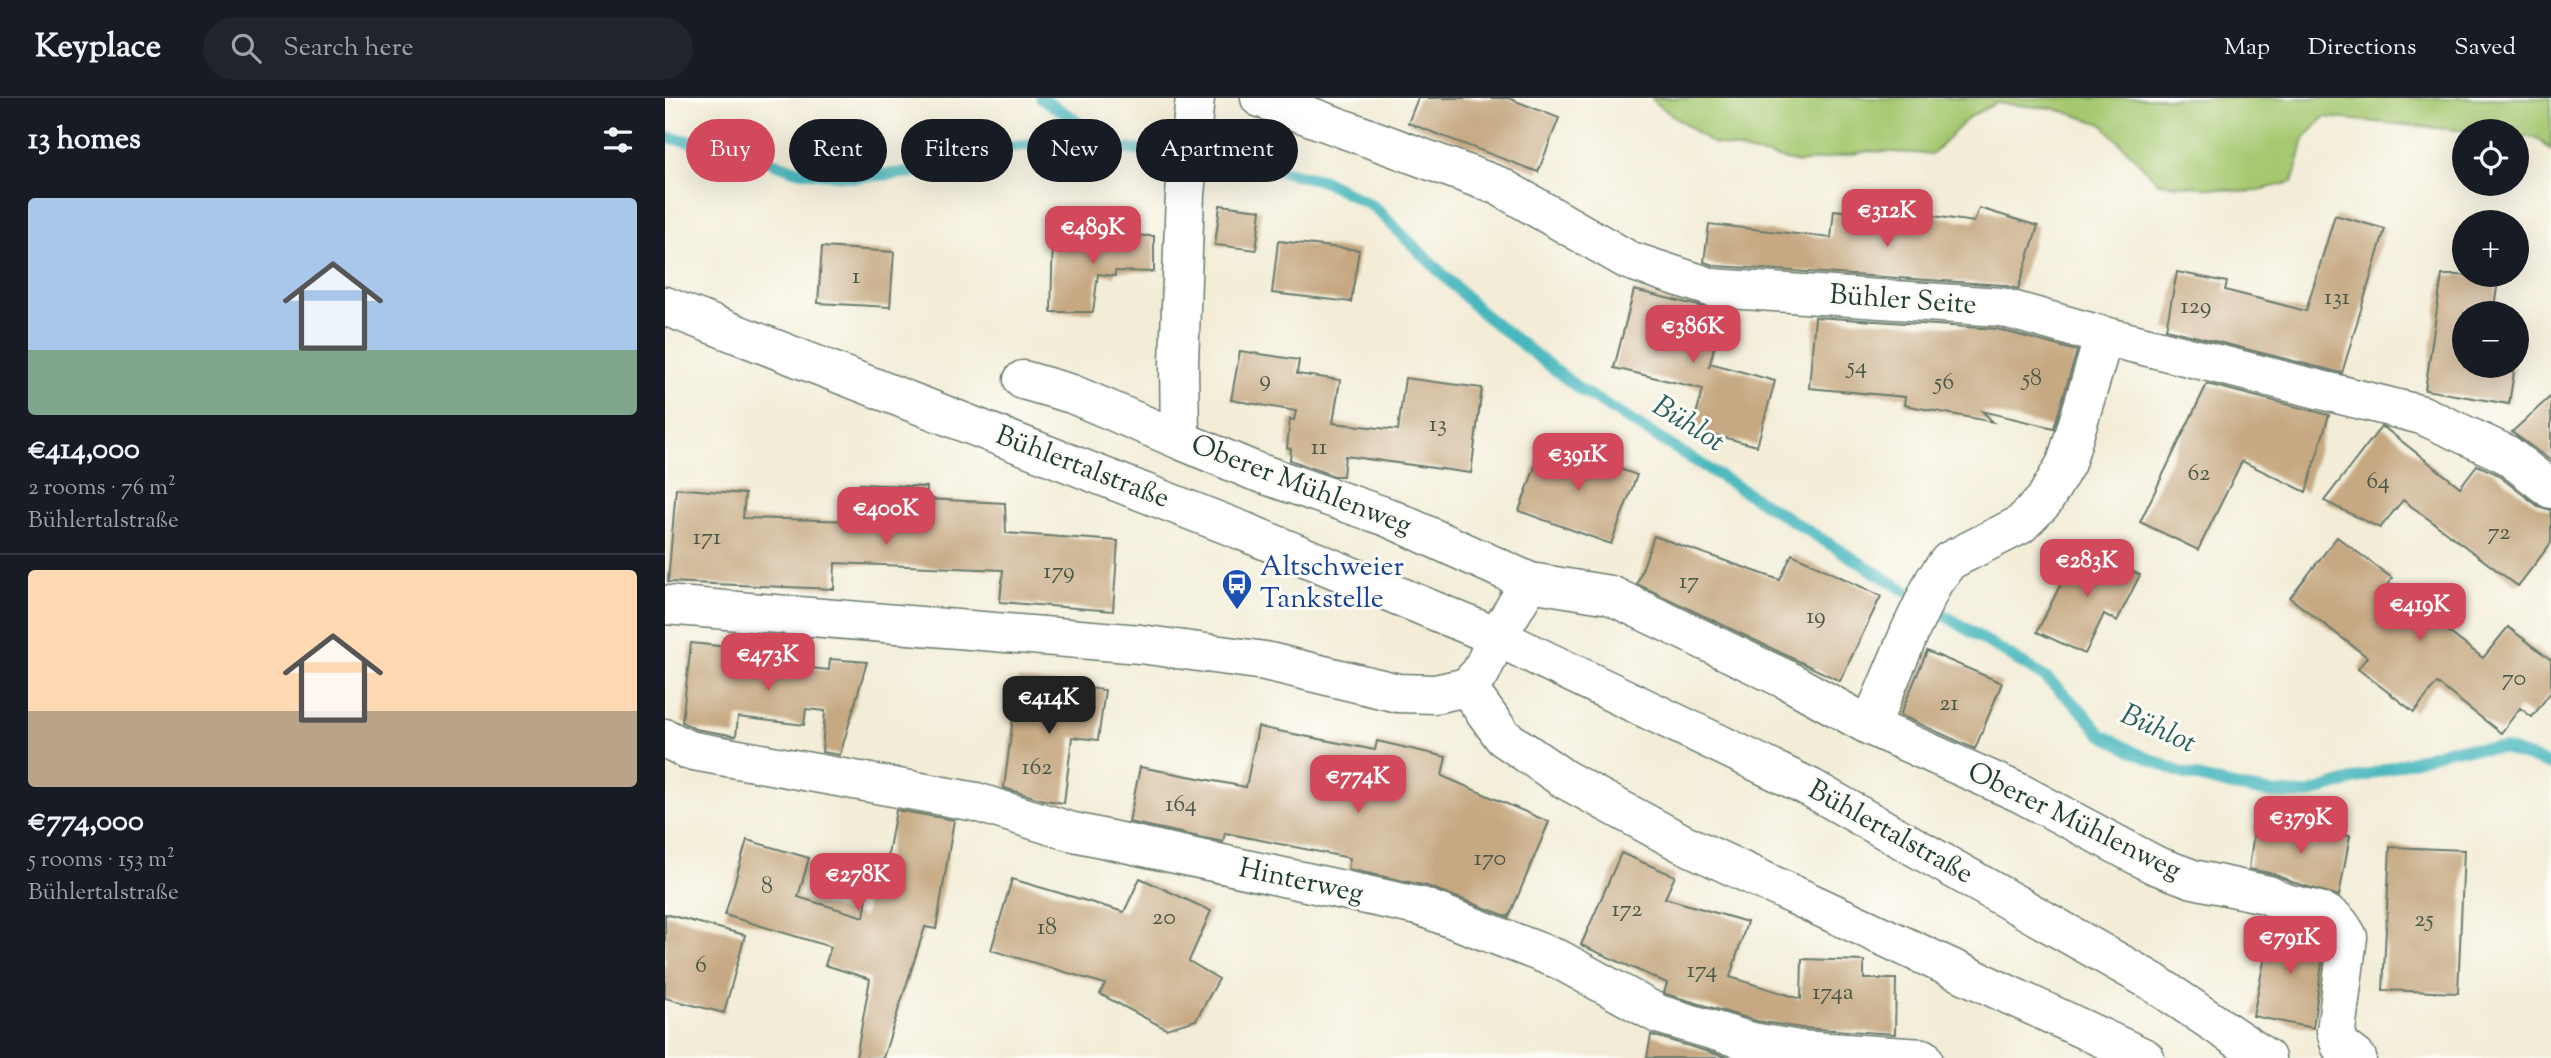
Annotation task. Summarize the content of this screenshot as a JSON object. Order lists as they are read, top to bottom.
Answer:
{
  "streets": {
    "street": [
      "Bühler Seite",
      "Bühlertalstraße",
      "Oberer Mühlenweg",
      "Hinterweg"
    ]
  },
  "water": ["Bühlot"],
  "places": {
    "bus stop": ["Altschweier Tankstelle"]
  },
  "house_numbers": [
    "1",
    "131",
    "129",
    "54",
    "58",
    "9",
    "56",
    "13",
    "11",
    "62",
    "64",
    "72",
    "171",
    "179",
    "17",
    "19",
    "70",
    "21",
    "162",
    "164",
    "170",
    "8",
    "172",
    "20",
    "25",
    "18",
    "6",
    "174",
    "174a"
  ],
  "page": {
    "header": "Keyplace",
    "search": "Search here",
    "nav": ["Map", "Directions", "Saved"],
    "heading": "13 homes",
    "map_buttons": ["+", "−"],
    "chip": [
      "Buy",
      "Rent",
      "Filters",
      "New",
      "Apartment"
    ],
    "list": [
      {
        "name": "€414,000",
        "note": "2 rooms · 76 m² · Bühlertalstraße"
      },
      {
        "name": "€774,000",
        "note": "5 rooms · 153 m² · Bühlertalstraße"
      }
    ],
    "price": [
      "€312K",
      "€489K",
      "€386K",
      "€391K",
      "€400K",
      "€283K",
      "€419K",
      "€473K",
      "€414K",
      "€774K",
      "€379K",
      "€278K",
      "€791K"
    ]
  }
}
